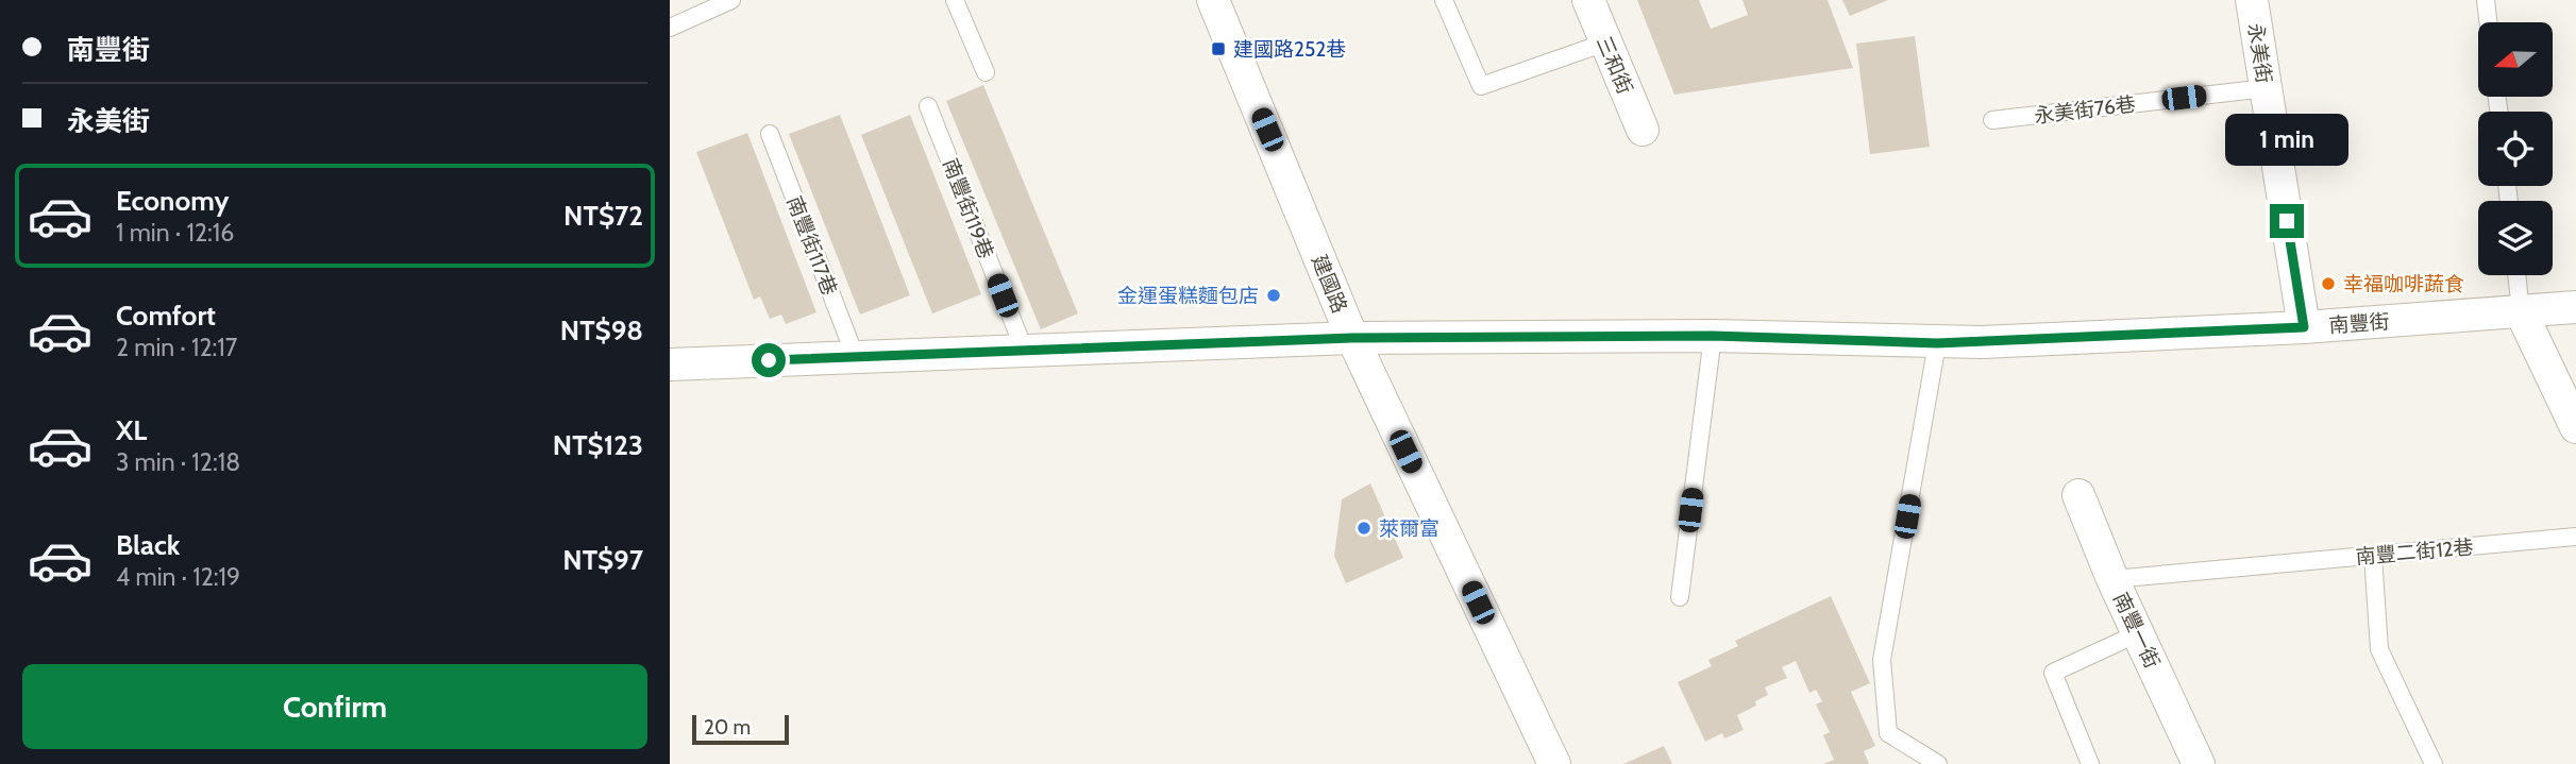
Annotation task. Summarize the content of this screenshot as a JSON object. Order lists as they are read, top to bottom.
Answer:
{
  "streets": {
    "street": [
      "永美街",
      "三和街",
      "建國路",
      "南豐街",
      "南豐一街"
    ],
    "lane": [
      "永美街76巷",
      "南豐街119巷",
      "南豐街117巷",
      "南豐二街12巷"
    ]
  },
  "crossings": [
    ["永美街", "永美街76巷"],
    ["永美街", "南豐街"],
    ["南豐街119巷", "南豐街"],
    ["南豐街117巷", "南豐街"],
    ["建國路", "南豐街"],
    ["南豐二街12巷", "南豐一街"]
  ],
  "places": {
    "transit": ["建國路252巷"],
    "other": ["幸福咖啡蔬食", "金運蛋糕麵包店", "萊爾富"]
  },
  "scale_bar": "20 m",
  "north": "left",
  "page": {
    "banner": ["南豐街", "永美街"],
    "bubble": "1 min",
    "list": [
      {
        "name": "Economy",
        "note": "1 min · 12:16",
        "value": "NT$72"
      },
      {
        "name": "Comfort",
        "note": "2 min · 12:17",
        "value": "NT$98"
      },
      {
        "name": "XL",
        "note": "3 min · 12:18",
        "value": "NT$123"
      },
      {
        "name": "Black",
        "note": "4 min · 12:19",
        "value": "NT$97"
      }
    ],
    "buttons": "Confirm",
    "scale": "20 m"
  }
}
